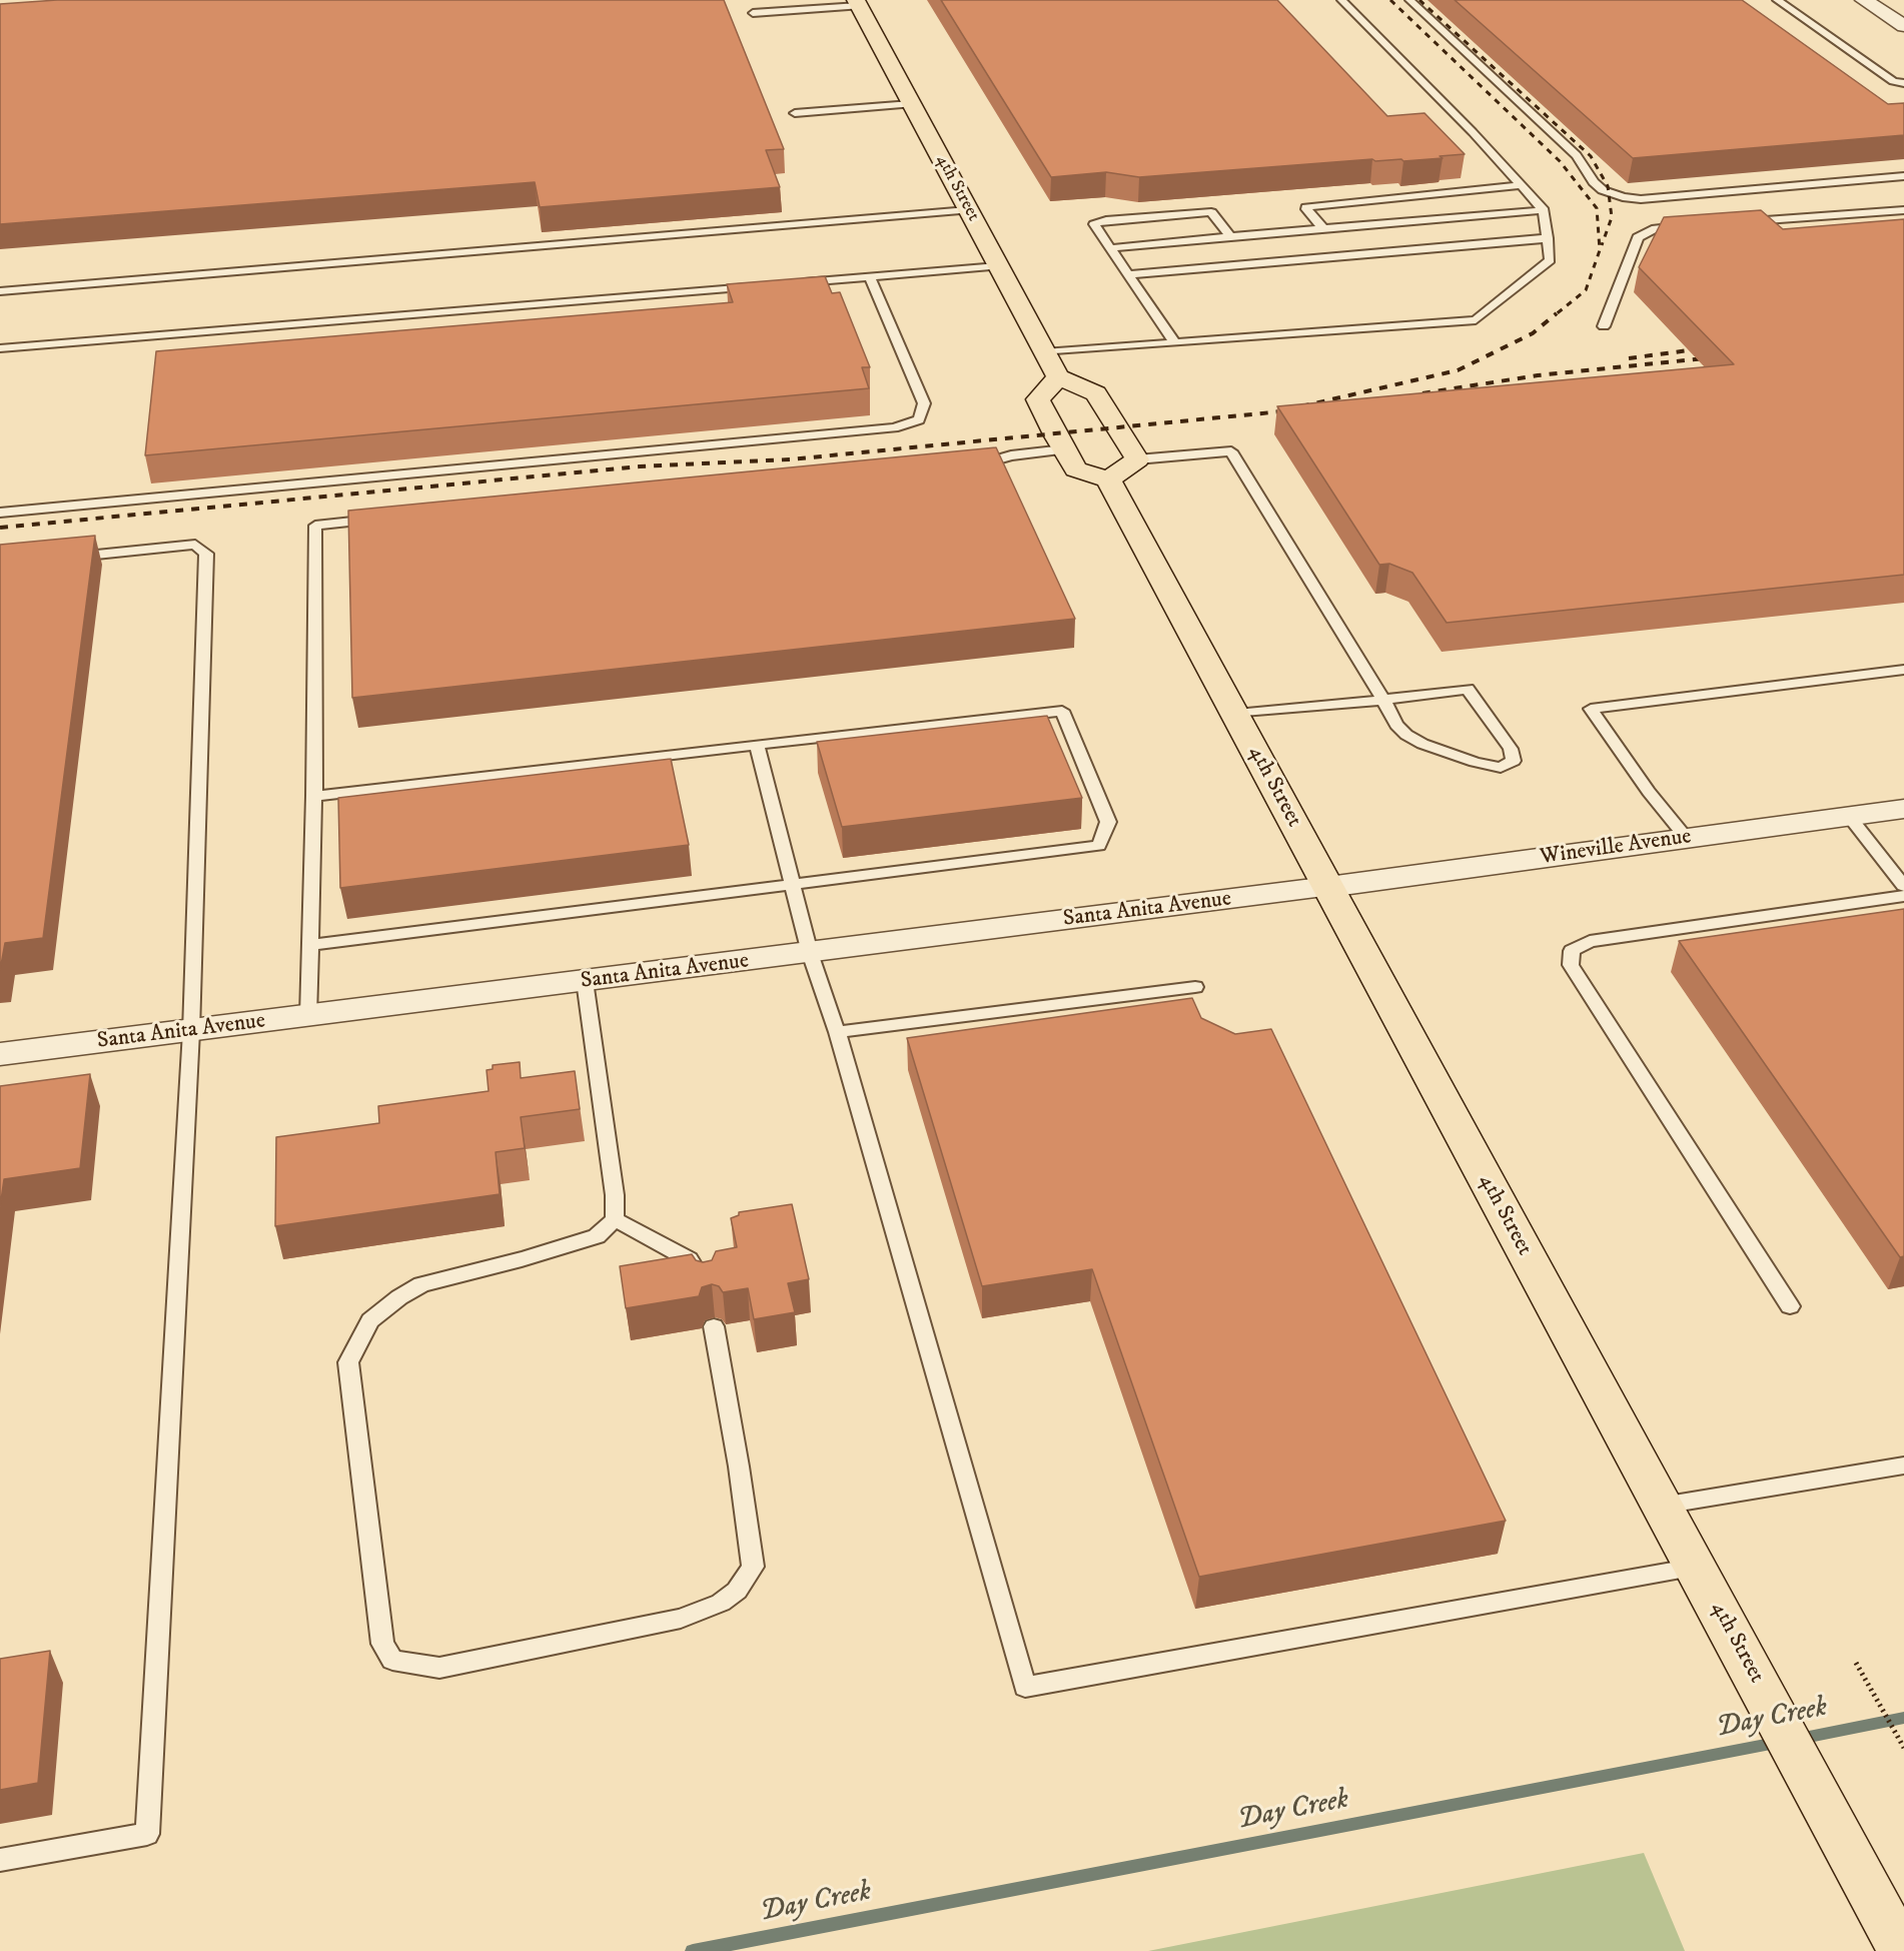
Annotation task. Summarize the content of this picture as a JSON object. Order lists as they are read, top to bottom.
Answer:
{
  "streets": {
    "main road": ["4th Street"],
    "street": ["Wineville Avenue", "Santa Anita Avenue"]
  },
  "crossings": [
    ["4th Street", "Wineville Avenue"],
    ["4th Street", "Santa Anita Avenue"],
    ["Wineville Avenue", "Santa Anita Avenue"]
  ],
  "water": ["Day Creek"]
}
